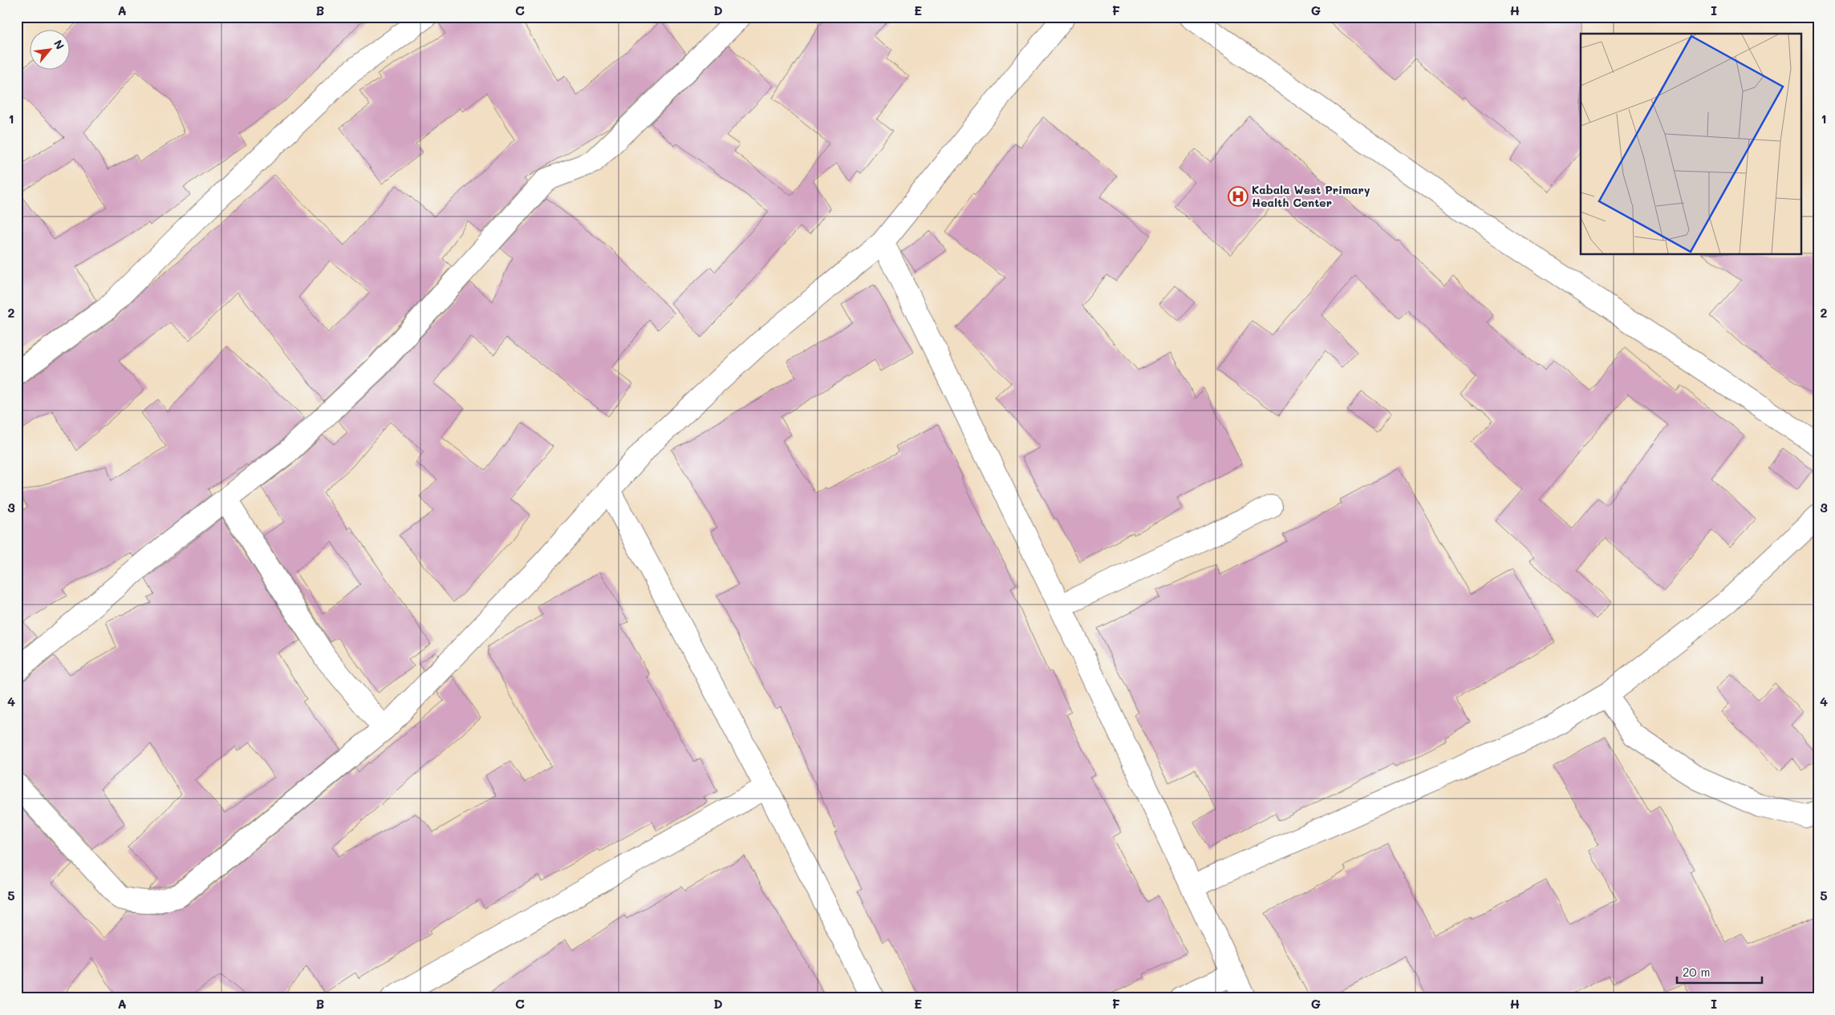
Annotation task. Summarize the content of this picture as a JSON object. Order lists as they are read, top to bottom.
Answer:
{
  "places": {
    "hospital": ["Kabala West Primary Health Center"]
  },
  "scale_bar": "20 m",
  "north": "top right",
  "grid": {
    "columns": [
      "A",
      "B",
      "C",
      "D",
      "E",
      "F",
      "G",
      "H",
      "I"
    ],
    "rows": [
      "1",
      "2",
      "3",
      "4",
      "5"
    ]
  }
}
